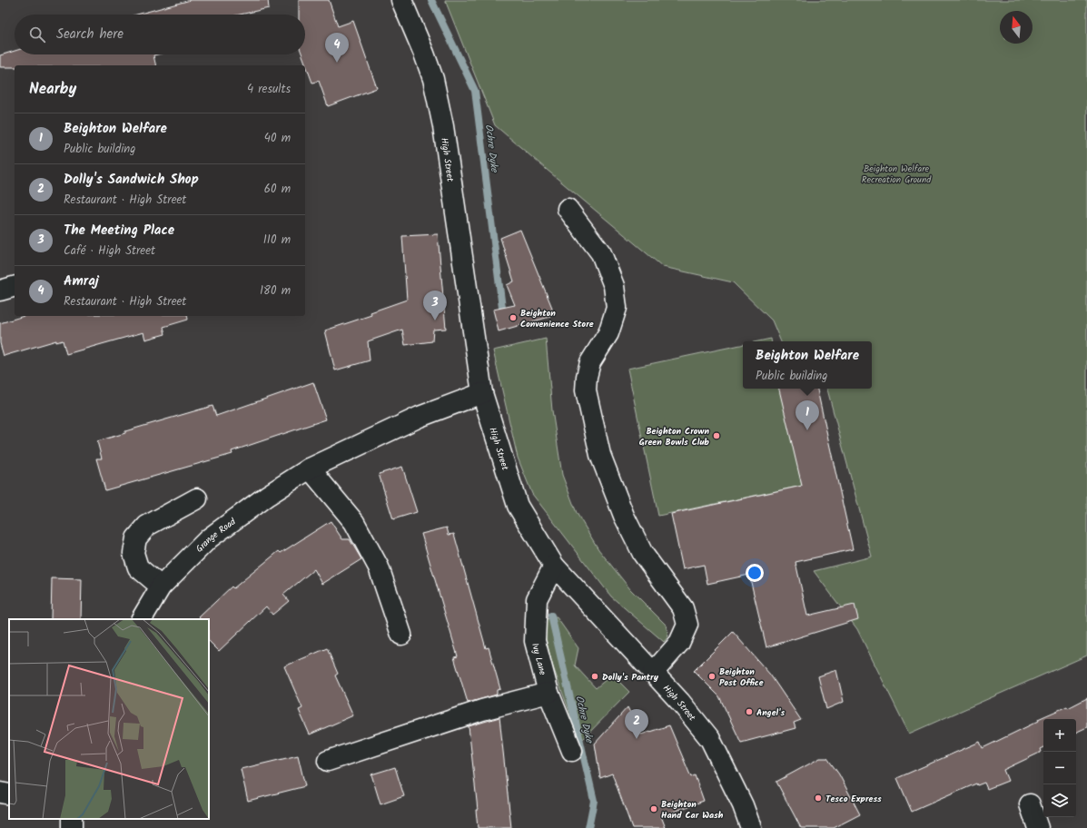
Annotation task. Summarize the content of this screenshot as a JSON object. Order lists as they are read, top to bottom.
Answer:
{
  "streets": {
    "street": ["High Street", "Grange Road", "Ivy Lane"]
  },
  "crossings": [
    ["High Street", "Grange Road"],
    ["High Street", "Ivy Lane"]
  ],
  "water": ["Ochre Dyke"],
  "parks": ["Beighton Welfare Recreation Ground"],
  "places": [
    "Beighton Convenience Store",
    "Beighton Crown Green Bowls Club",
    "Dolly's Pantry",
    "Beighton Post Office",
    "Angel's",
    "Tesco Express",
    "Beighton Hand Car Wash"
  ],
  "north": "top",
  "page": {
    "search": "Search here",
    "pins": [
      "4",
      "3",
      "1",
      "2"
    ],
    "heading": ["Nearby", "4 results"],
    "list": [
      {
        "mark": "1",
        "name": "Beighton Welfare",
        "note": "Public building",
        "value": "40 m"
      },
      {
        "mark": "2",
        "name": "Dolly's Sandwich Shop",
        "note": "Restaurant · High Street",
        "value": "60 m"
      },
      {
        "mark": "3",
        "name": "The Meeting Place",
        "note": "Café · High Street",
        "value": "110 m"
      },
      {
        "mark": "4",
        "name": "Amraj",
        "note": "Restaurant · High Street",
        "value": "180 m"
      }
    ],
    "popup": ["Beighton Welfare", "Public building"],
    "map_buttons": ["+", "−"]
  }
}
